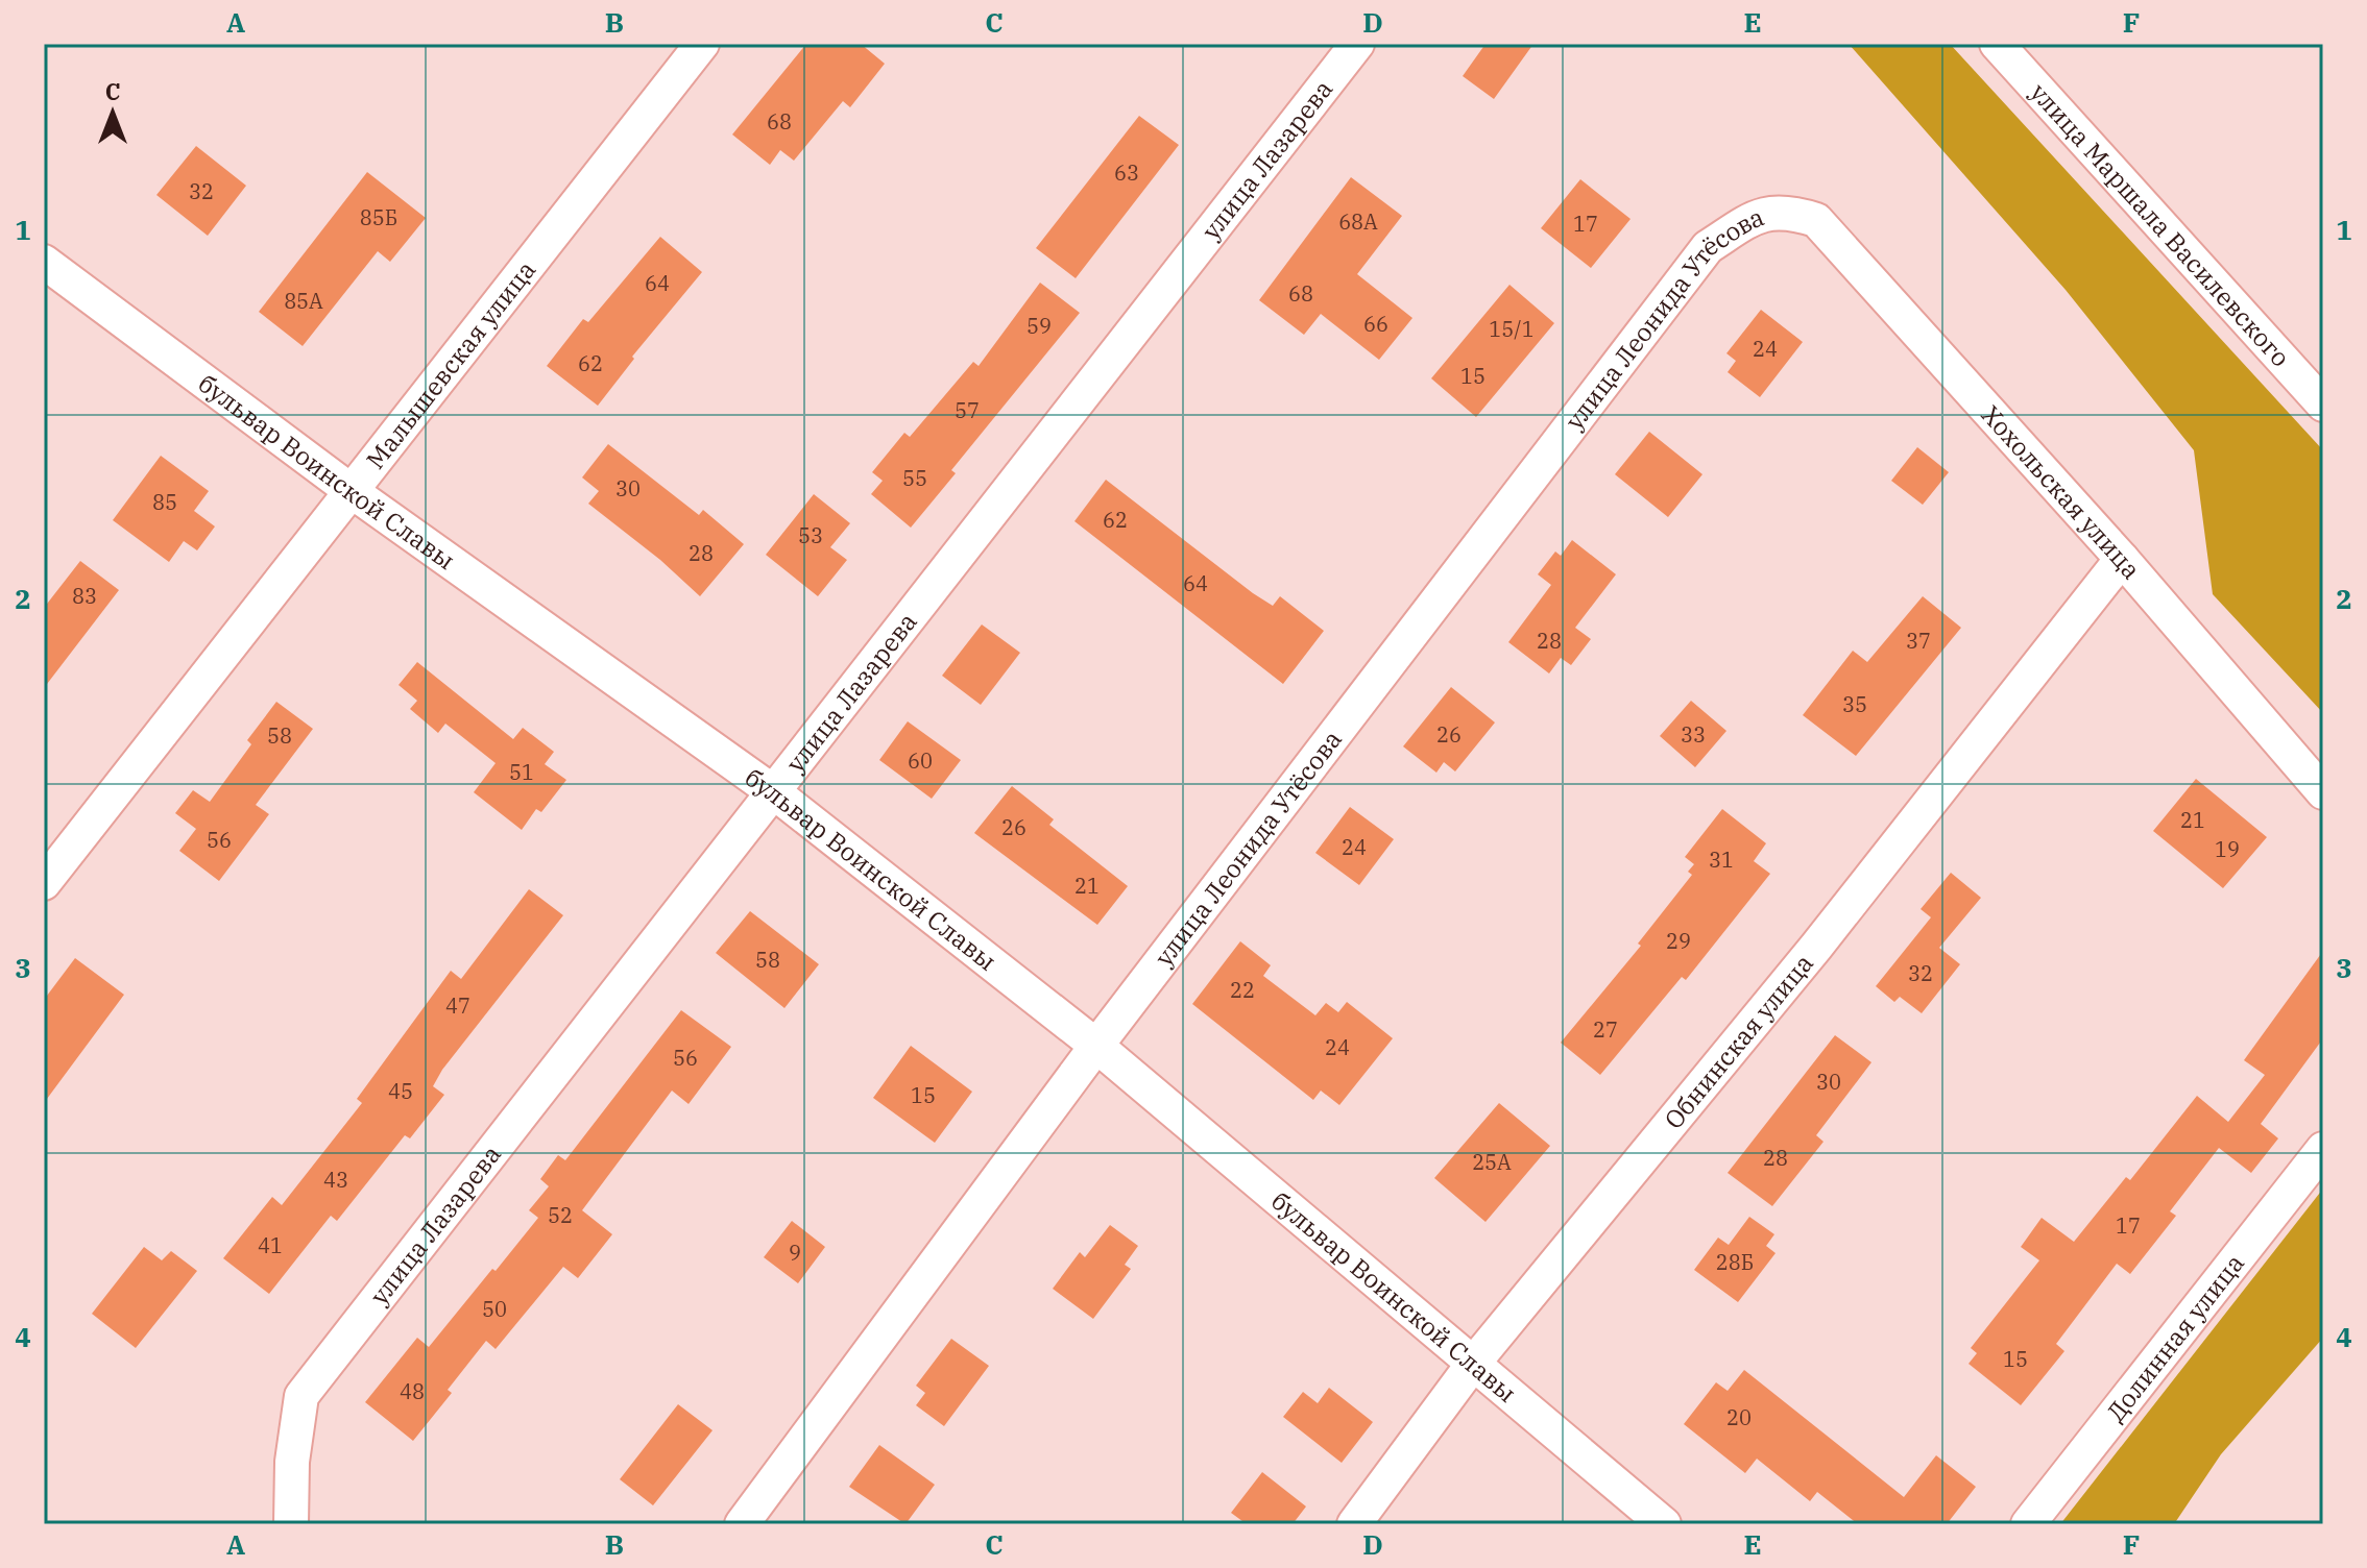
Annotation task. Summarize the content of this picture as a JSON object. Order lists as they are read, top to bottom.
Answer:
{
  "streets": {
    "street": [
      "улица Лазарева",
      "улица Маршала Василевского",
      "улица Леонида Утёсова",
      "Малышевская улица",
      "бульвар Воинской Славы",
      "Хохольская улица",
      "Обнинская улица",
      "Долинная улица"
    ]
  },
  "crossings": [
    ["улица Лазарева", "бульвар Воинской Славы"],
    ["улица Леонида Утёсова", "бульвар Воинской Славы"],
    ["улица Леонида Утёсова", "Хохольская улица"],
    ["Малышевская улица", "бульвар Воинской Славы"],
    ["бульвар Воинской Славы", "Обнинская улица"],
    ["Хохольская улица", "Обнинская улица"]
  ],
  "house_numbers": [
    "68",
    "63",
    "32",
    "85Б",
    "68А",
    "17",
    "64",
    "68",
    "85А",
    "66",
    "59",
    "15/1",
    "24",
    "62",
    "15",
    "57",
    "55",
    "30",
    "85",
    "62",
    "53",
    "28",
    "64",
    "83",
    "28",
    "37",
    "35",
    "26",
    "33",
    "58",
    "60",
    "51",
    "21",
    "26",
    "56",
    "24",
    "19",
    "31",
    "21",
    "29",
    "58",
    "32",
    "22",
    "47",
    "27",
    "24",
    "56",
    "30",
    "45",
    "15",
    "28",
    "25А",
    "43",
    "52",
    "17",
    "41",
    "9",
    "28Б",
    "50",
    "15",
    "48",
    "20"
  ],
  "north": "top",
  "grid": {
    "columns": [
      "A",
      "B",
      "C",
      "D",
      "E",
      "F"
    ],
    "rows": [
      "1",
      "2",
      "3",
      "4"
    ]
  }
}
